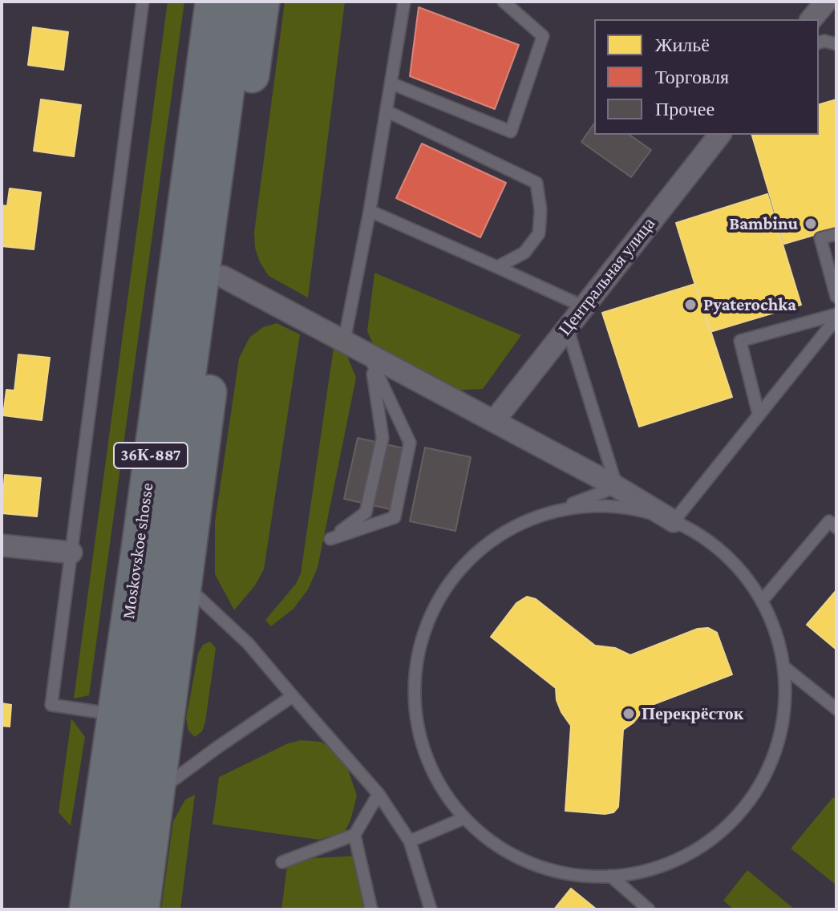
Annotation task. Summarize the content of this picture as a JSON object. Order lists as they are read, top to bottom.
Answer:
{
  "streets": {
    "main road": ["36К-887", "Moskovskoe shosse"],
    "street": ["Центральная улица"]
  },
  "places": ["Bambinu", "Pyaterochka", "Перекрёсток"],
  "legend": ["Жильё", "Торговля", "Прочее"]
}
